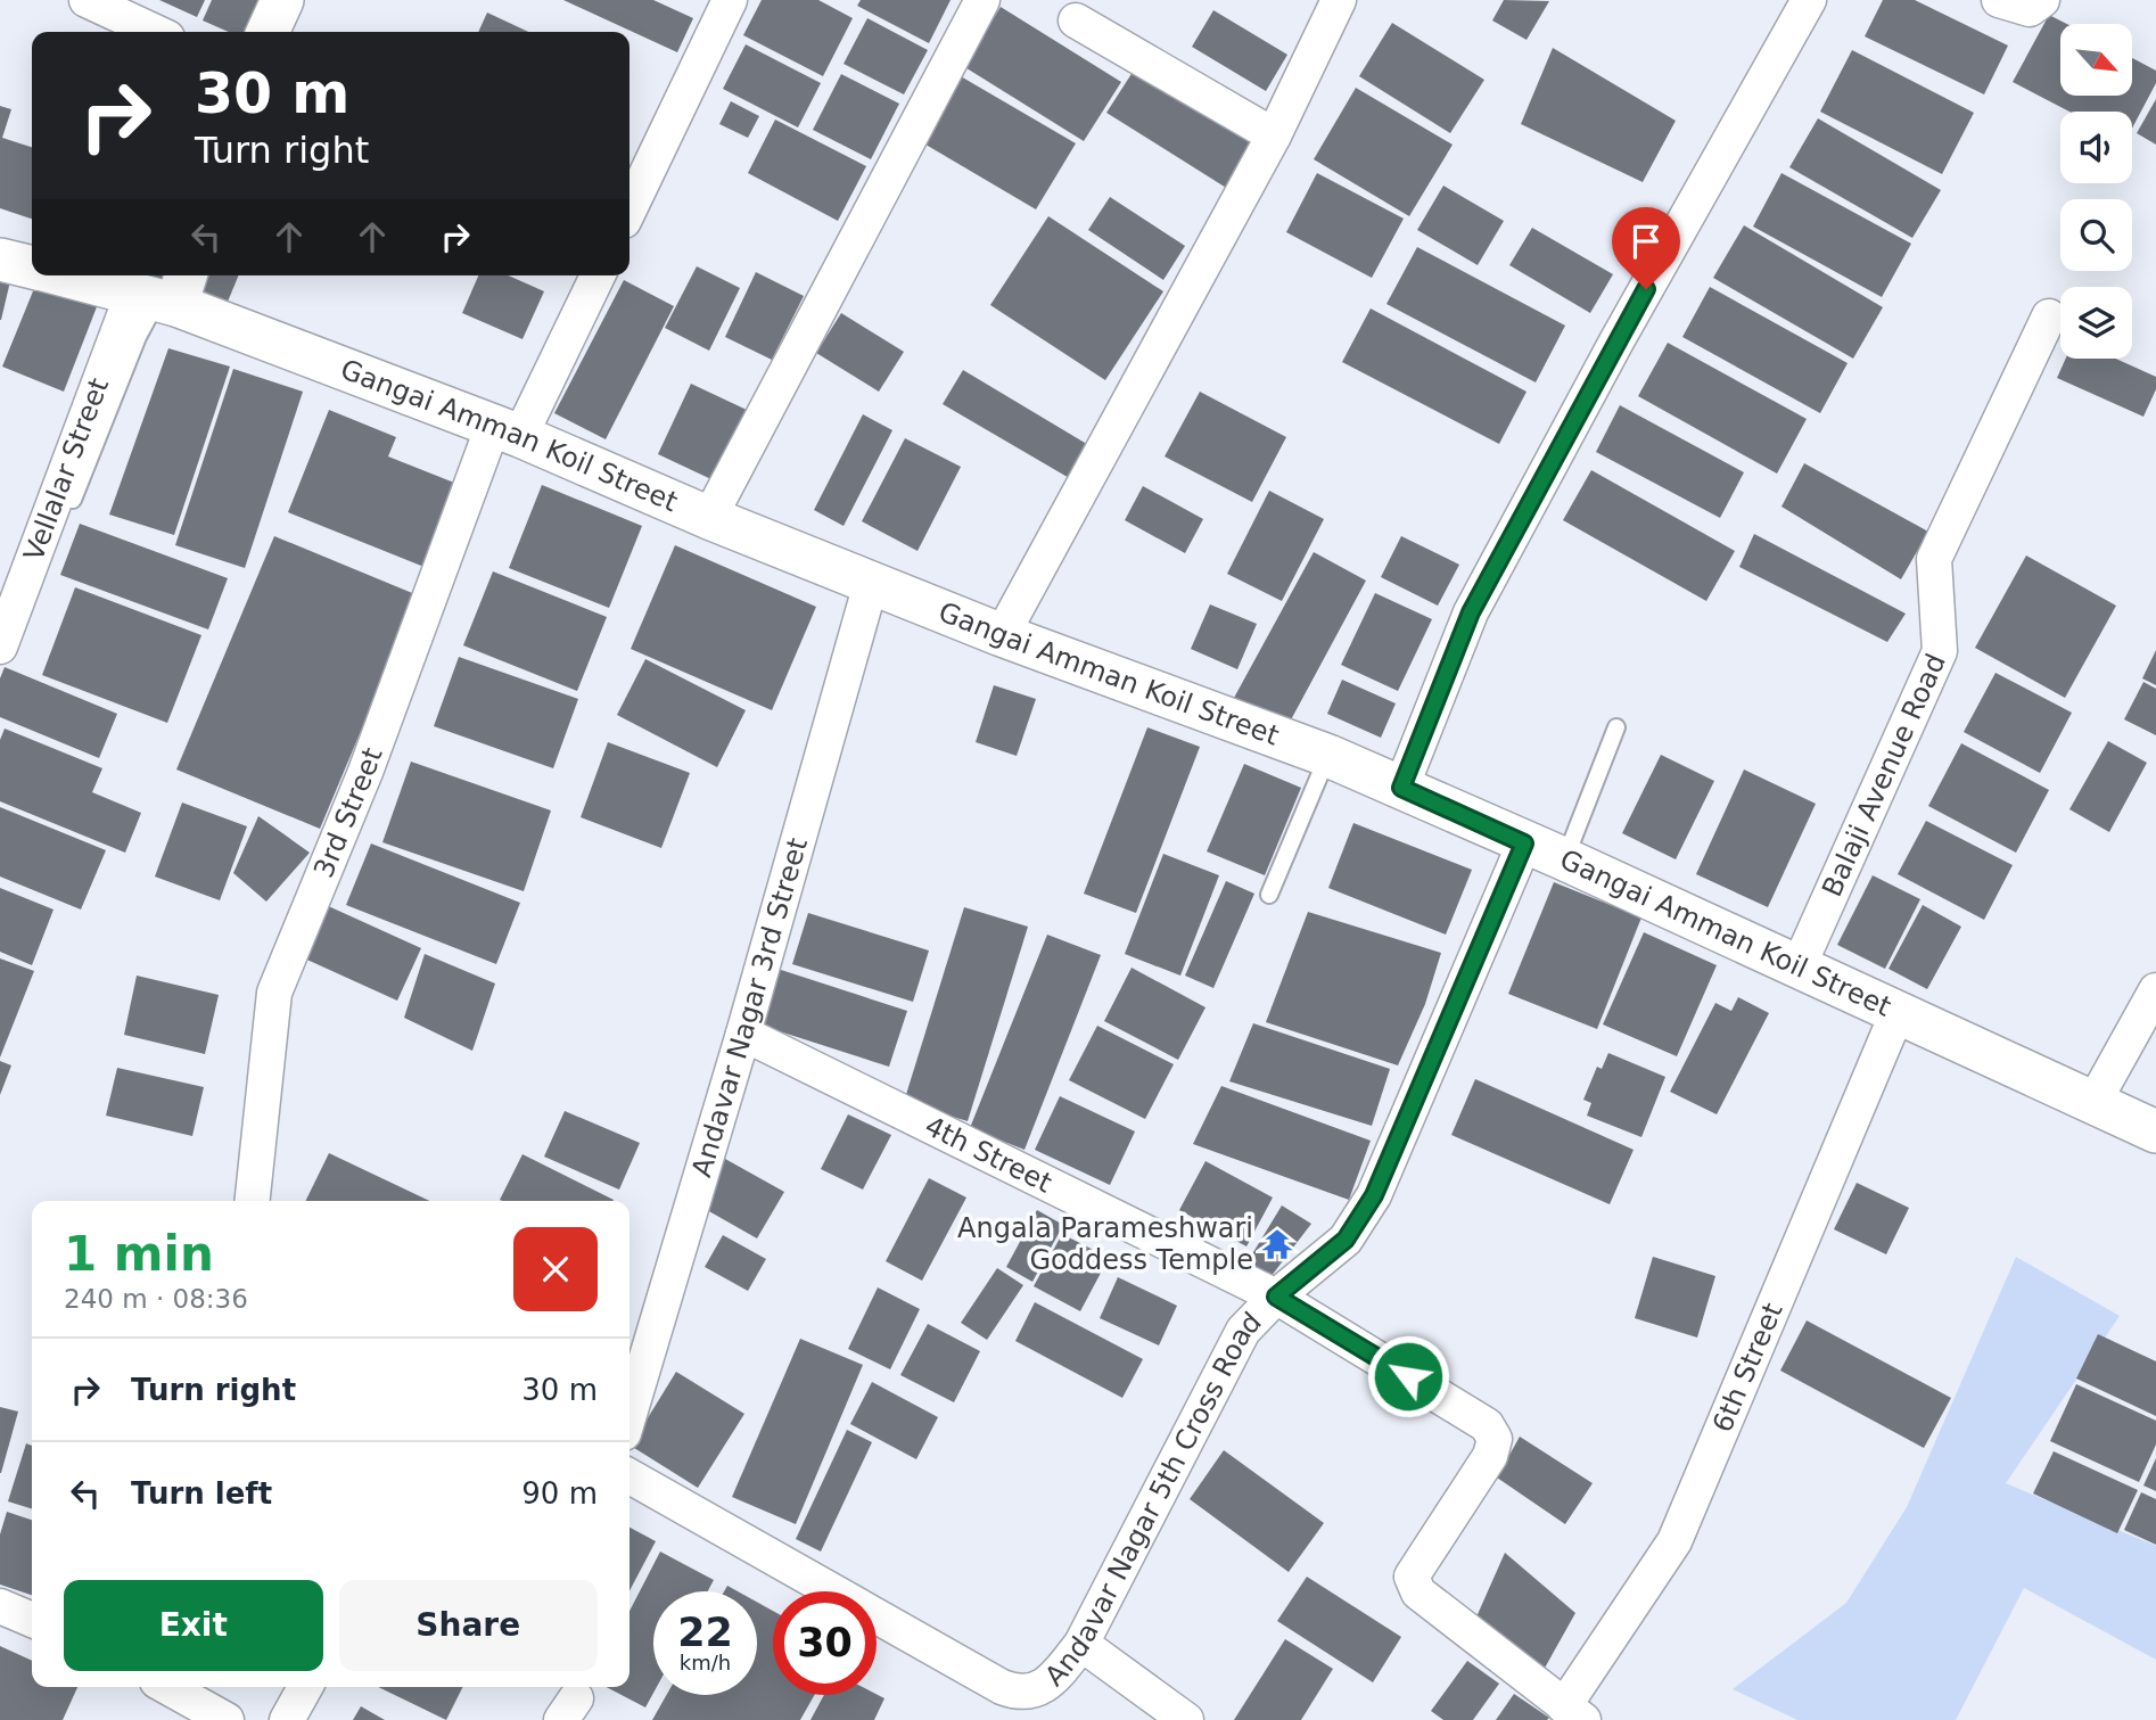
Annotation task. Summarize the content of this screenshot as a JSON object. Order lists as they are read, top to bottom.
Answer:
{
  "streets": {
    "street": [
      "Gangai Amman Koil Street",
      "Vellalar Street",
      "Balaji Avenue Road",
      "3rd Street",
      "Andavar Nagar 3rd Street",
      "4th Street",
      "6th Street",
      "Andavar Nagar 5th Cross Road"
    ]
  },
  "crossings": [
    ["Gangai Amman Koil Street", "Vellalar Street"],
    ["Gangai Amman Koil Street", "Balaji Avenue Road"],
    ["Gangai Amman Koil Street", "3rd Street"],
    ["Gangai Amman Koil Street", "Andavar Nagar 3rd Street"],
    ["Gangai Amman Koil Street", "6th Street"],
    ["Gangai Amman Koil Street", "Andavar Nagar 5th Cross Road"],
    ["Andavar Nagar 3rd Street", "4th Street"],
    ["4th Street", "6th Street"],
    ["4th Street", "Andavar Nagar 5th Cross Road"]
  ],
  "places": {
    "temple": ["Angala Parameshwari Goddess Temple"]
  },
  "north": "bottom right",
  "page": {
    "turn": ["30 m", "Turn right"],
    "heading": ["1 min", "240 m · 08:36"],
    "list": [
      {
        "name": "Turn right",
        "value": "30 m"
      },
      {
        "name": "Turn left",
        "value": "90 m"
      }
    ],
    "buttons": ["Exit", "Share"],
    "speed": "22 km/h",
    "limit": "30"
  }
}
